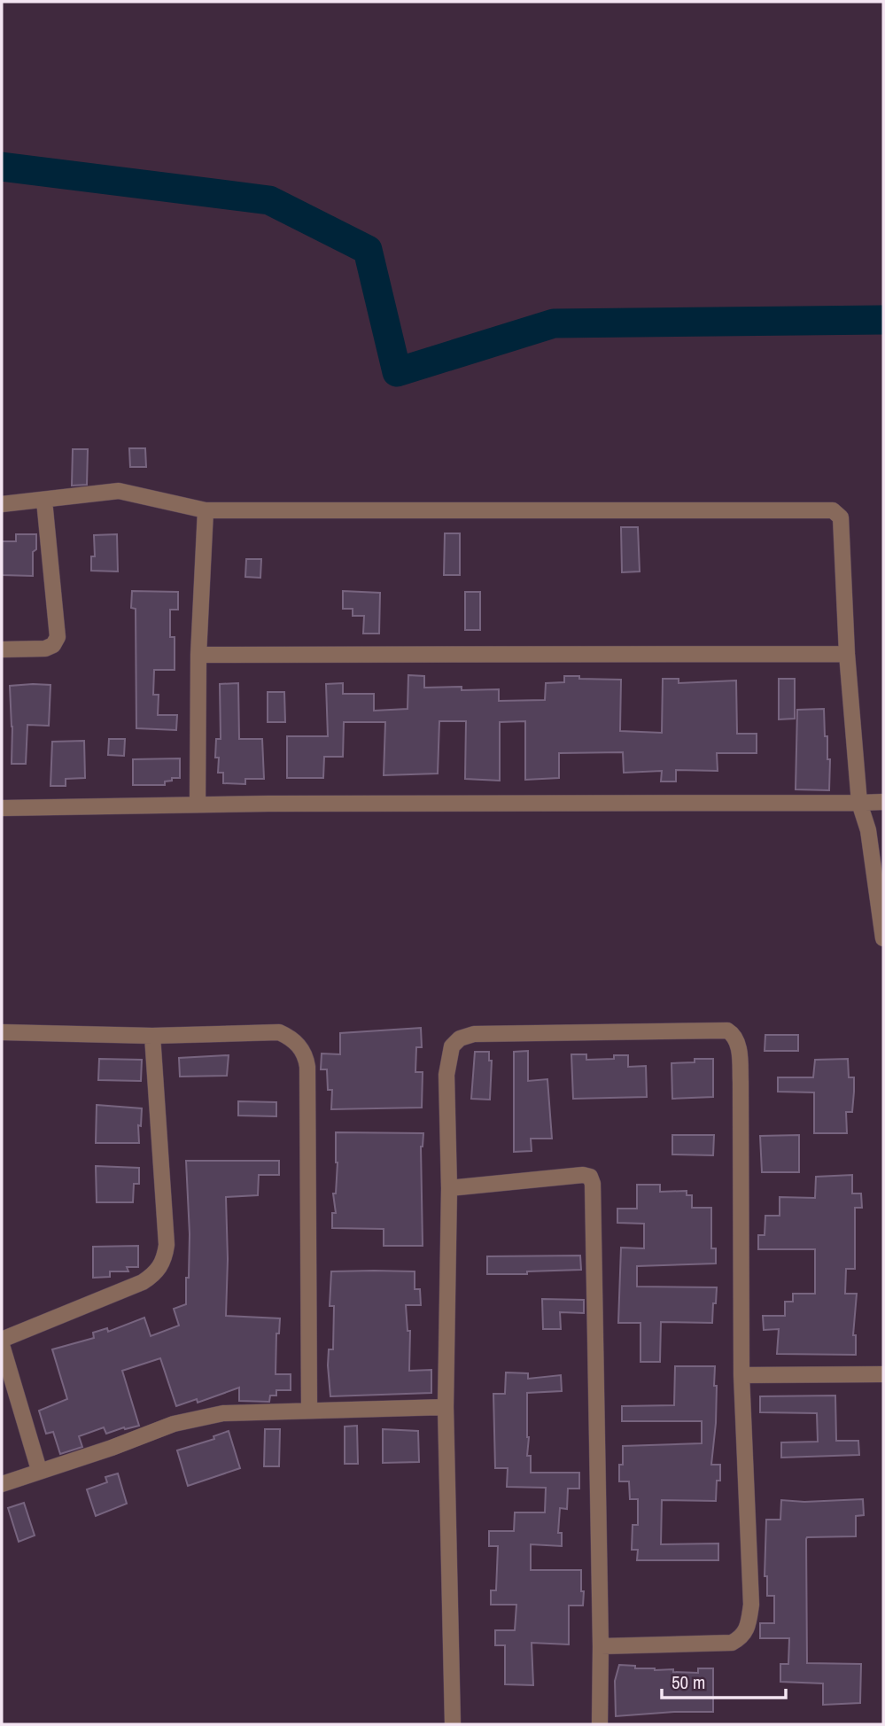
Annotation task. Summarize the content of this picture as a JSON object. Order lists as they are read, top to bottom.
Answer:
{
  "scale_bar": "50 m"
}
